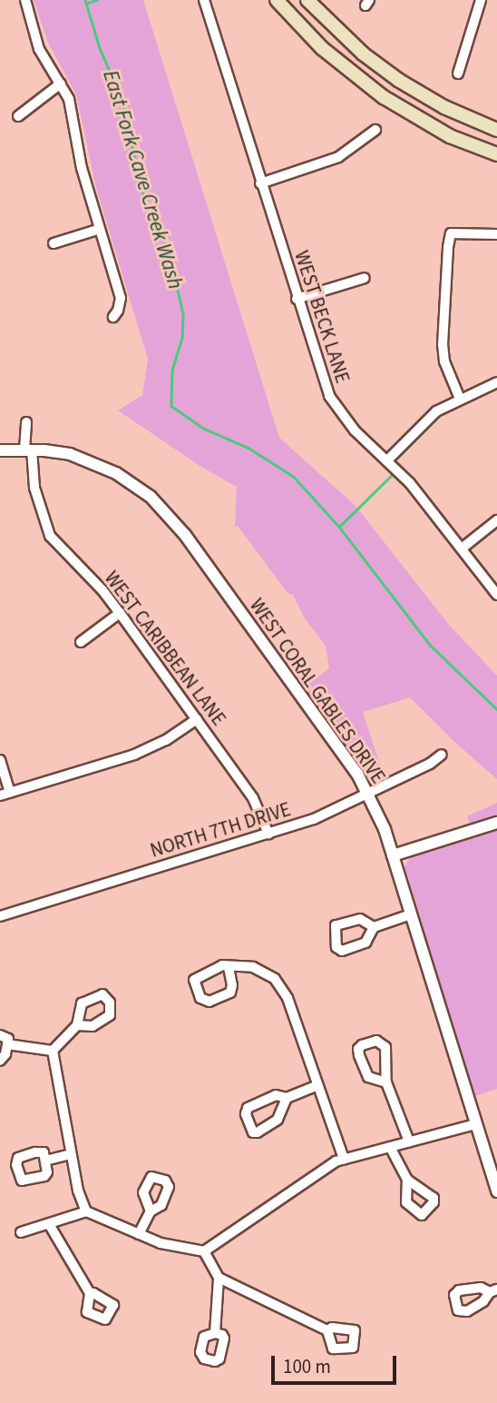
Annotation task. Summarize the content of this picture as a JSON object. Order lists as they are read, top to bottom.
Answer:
{
  "streets": {
    "street": [
      "WEST BECK LANE",
      "WEST CARIBBEAN LANE",
      "WEST CORAL GABLES DRIVE",
      "NORTH 7TH DRIVE"
    ]
  },
  "crossings": [
    ["WEST CARIBBEAN LANE", "WEST CORAL GABLES DRIVE"],
    ["WEST CARIBBEAN LANE", "NORTH 7TH DRIVE"],
    ["WEST CORAL GABLES DRIVE", "NORTH 7TH DRIVE"]
  ],
  "water": ["East Fork Cave Creek Wash"],
  "scale_bar": "100 m"
}
